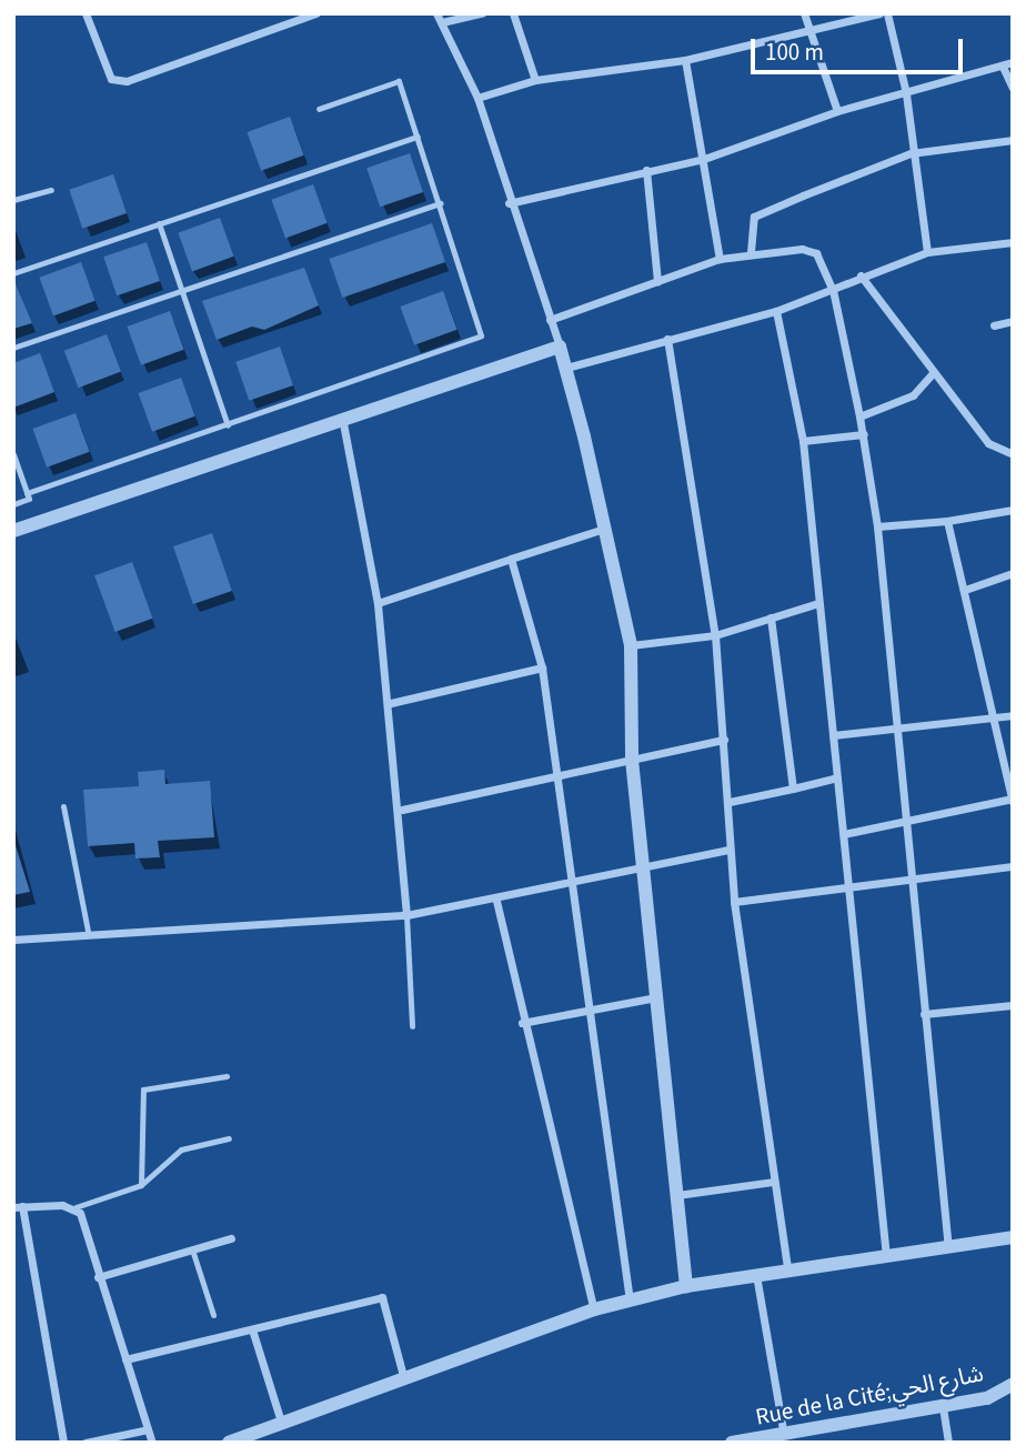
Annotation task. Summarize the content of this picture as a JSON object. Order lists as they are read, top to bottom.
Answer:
{
  "streets": {
    "street": ["Rue de la Cité;شارع الحي"]
  },
  "scale_bar": "100 m"
}
